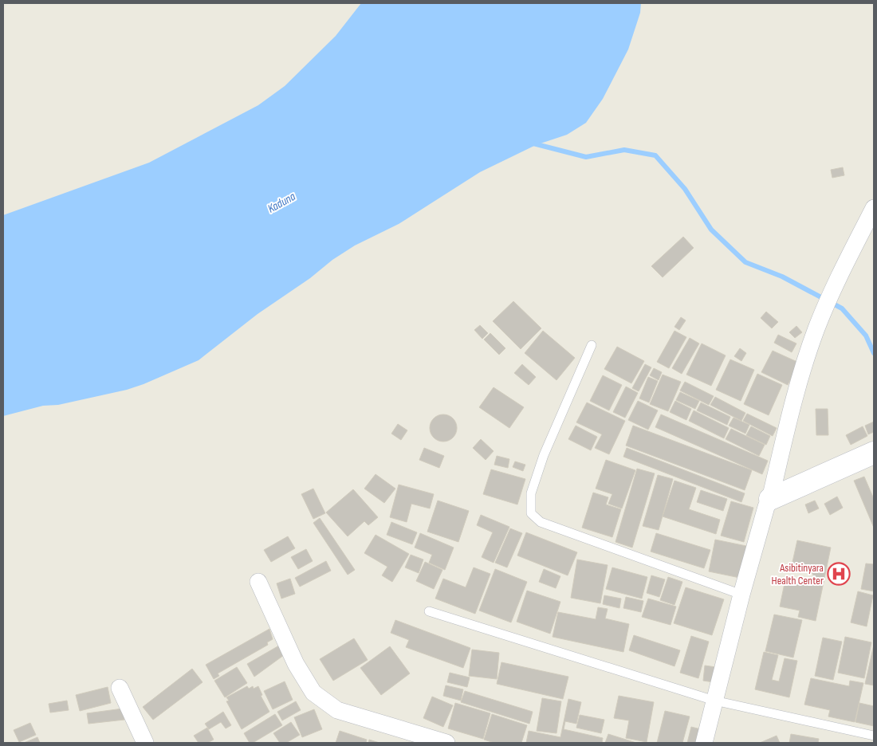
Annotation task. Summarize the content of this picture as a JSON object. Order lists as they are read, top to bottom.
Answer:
{
  "water": ["Kaduna"],
  "places": {
    "hospital": ["Asibitinyara Health Center"]
  }
}
